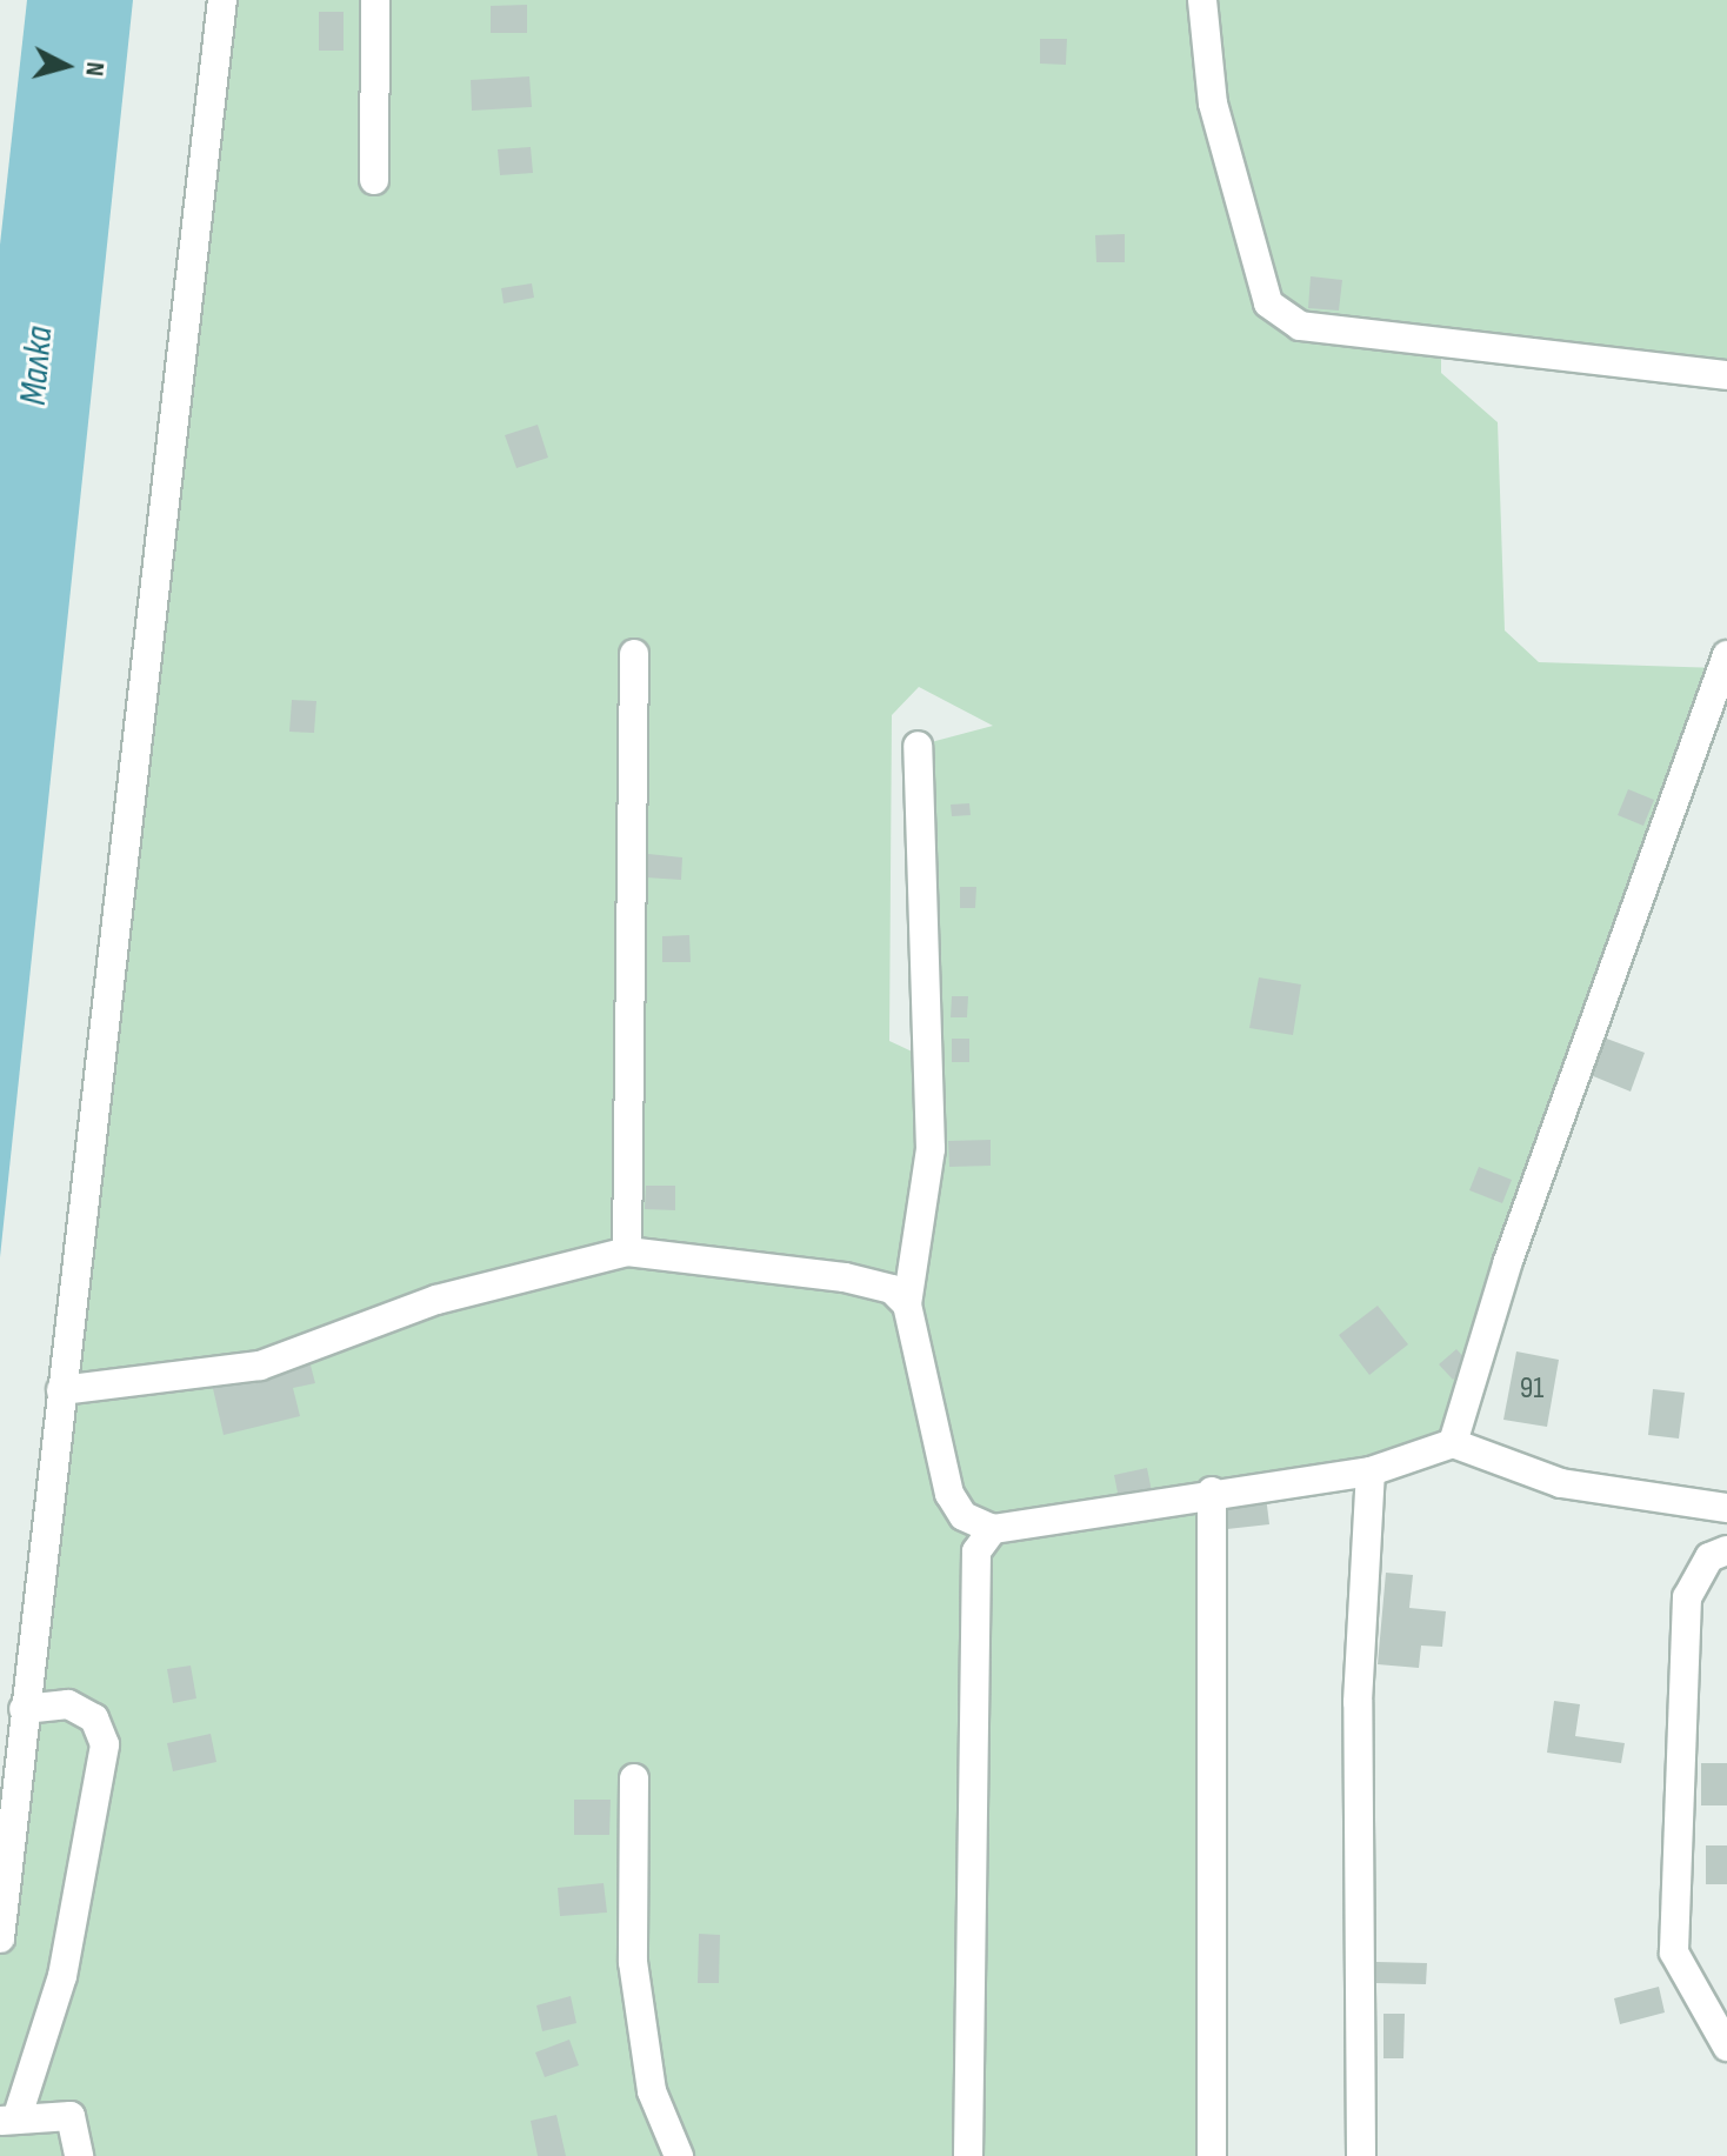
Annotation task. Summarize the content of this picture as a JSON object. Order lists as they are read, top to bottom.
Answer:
{
  "water": ["Малка"],
  "house_numbers": ["91"],
  "north": "right"
}
